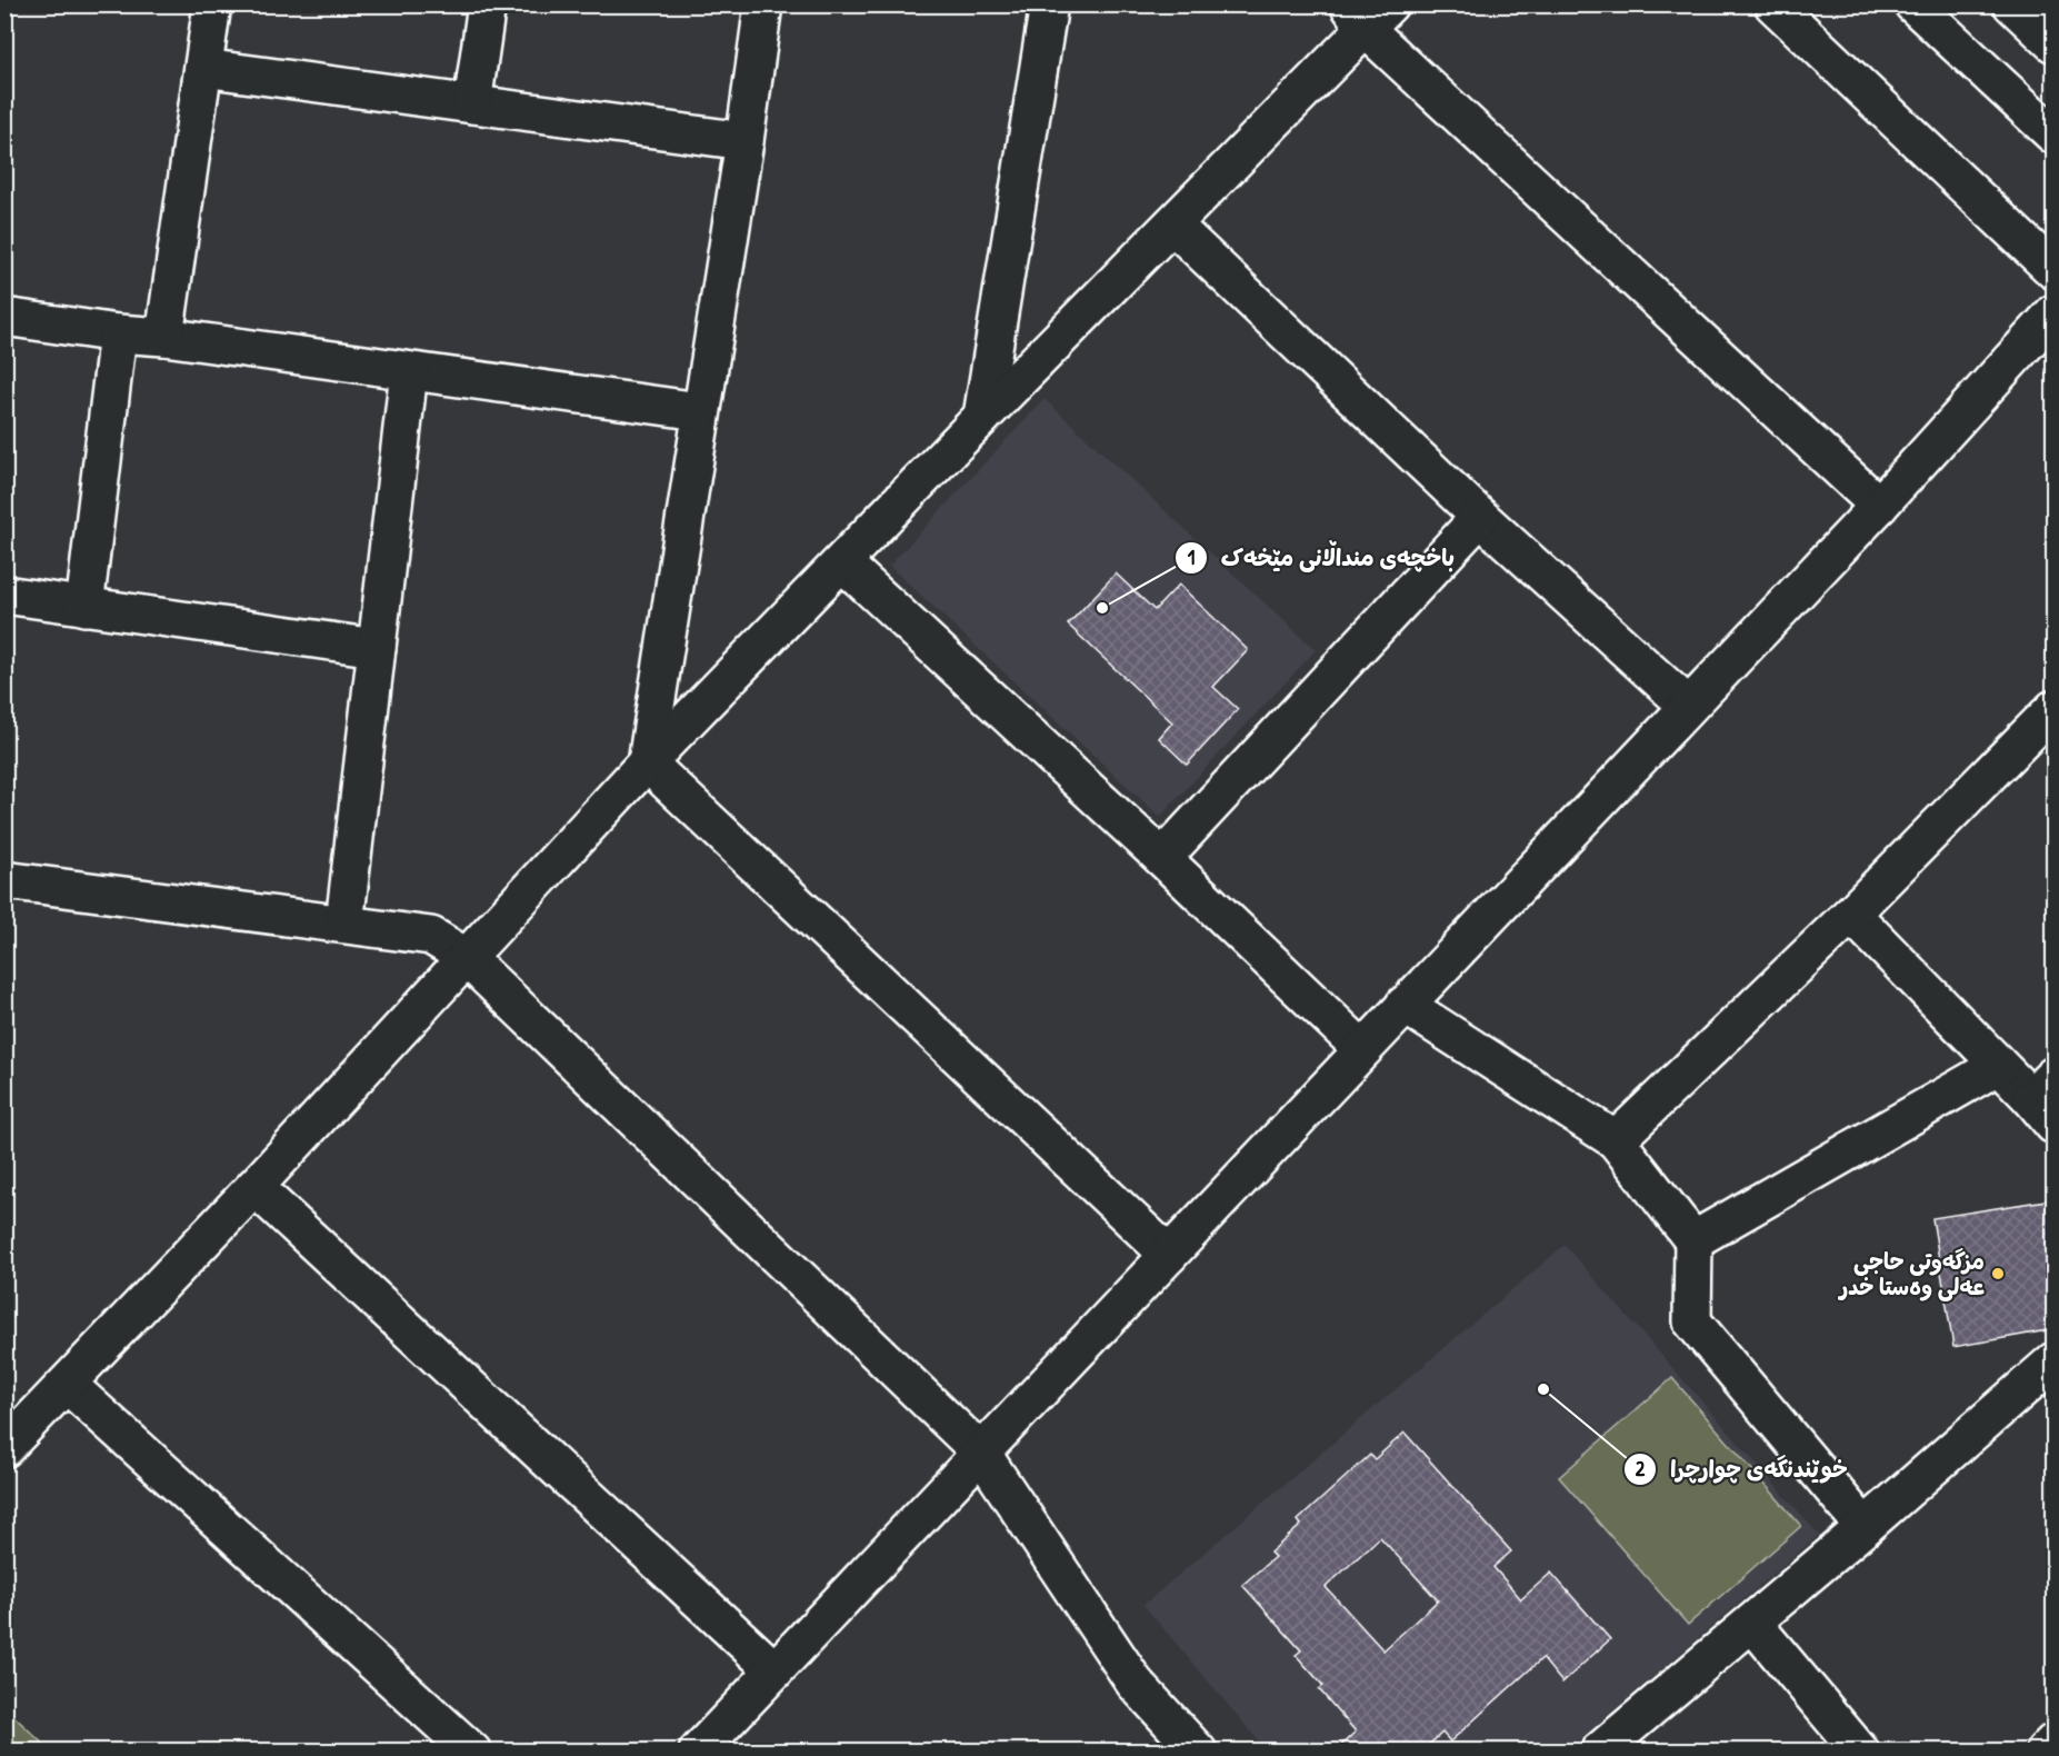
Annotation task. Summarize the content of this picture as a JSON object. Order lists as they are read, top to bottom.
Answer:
{
  "places": ["باخچەی منداڵانی مێخەک", "مزگەوتی حاجی عەلی وەستا خدر", "خوێندنگەی چوارچرا"]
}
